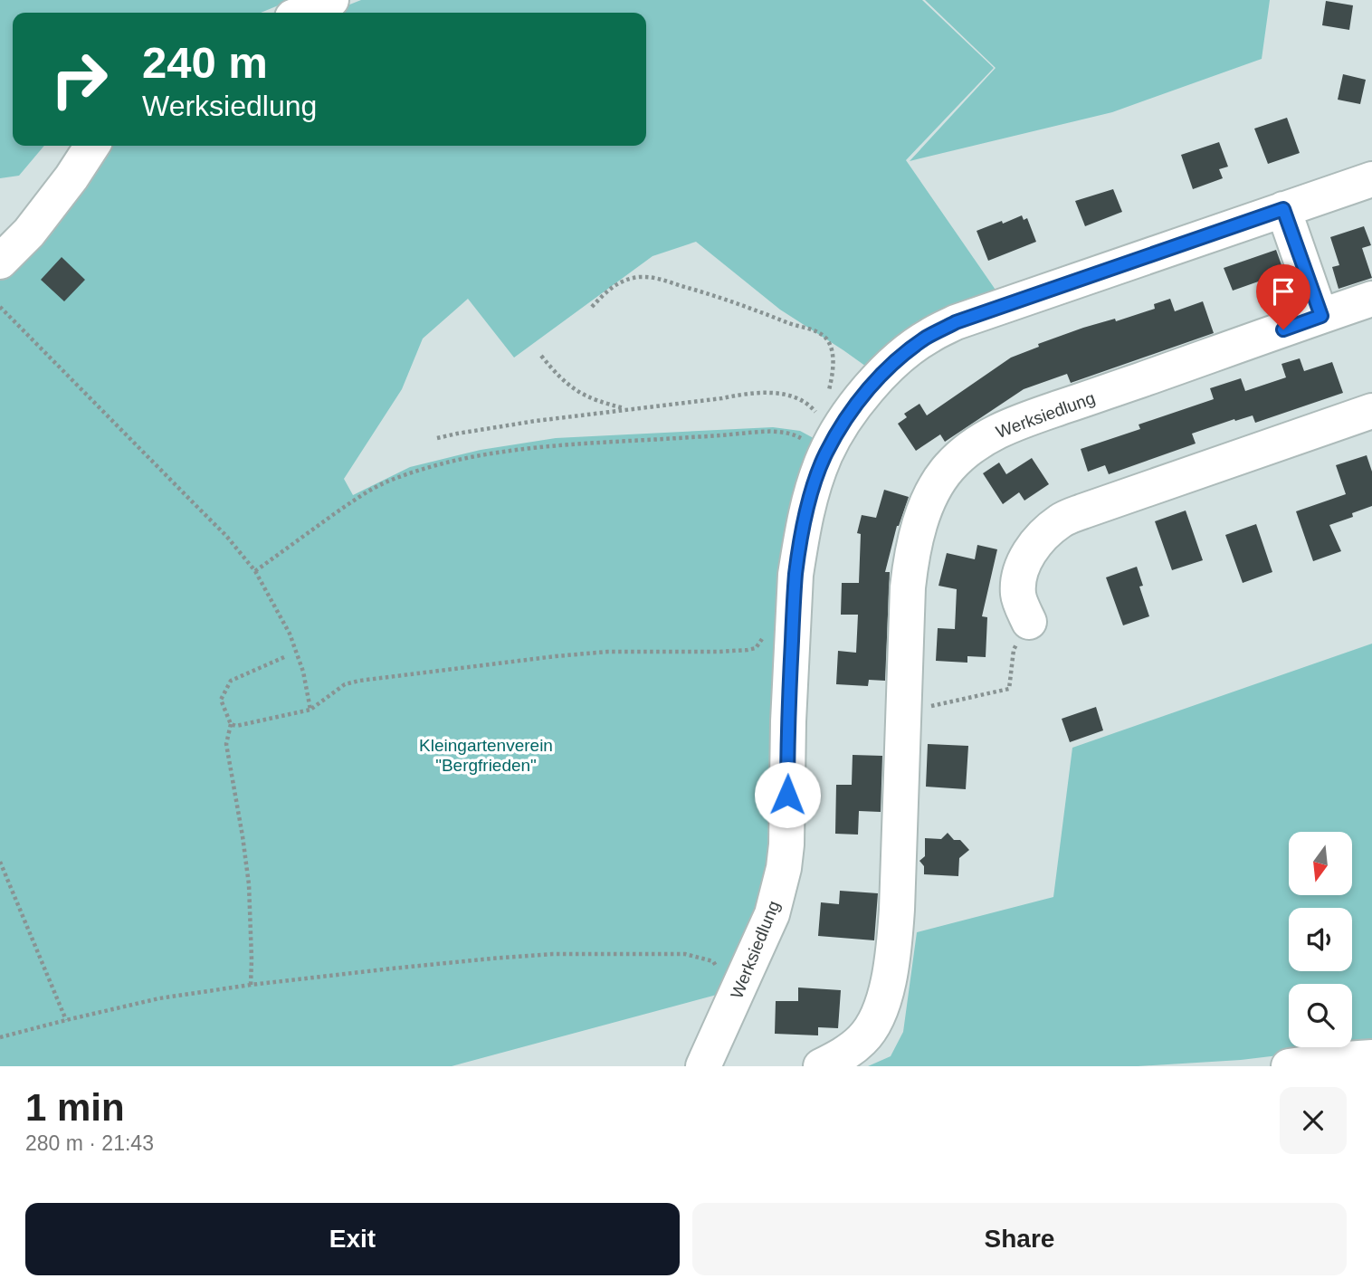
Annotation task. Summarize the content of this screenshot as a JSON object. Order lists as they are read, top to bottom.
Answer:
{
  "streets": {
    "street": ["Werksiedlung"]
  },
  "parks": ["Kleingartenverein \"Bergfrieden\""],
  "north": "bottom",
  "page": {
    "turn": ["240 m", "Werksiedlung"],
    "heading": ["1 min", "280 m · 21:43"],
    "buttons": ["Exit", "Share"]
  }
}
